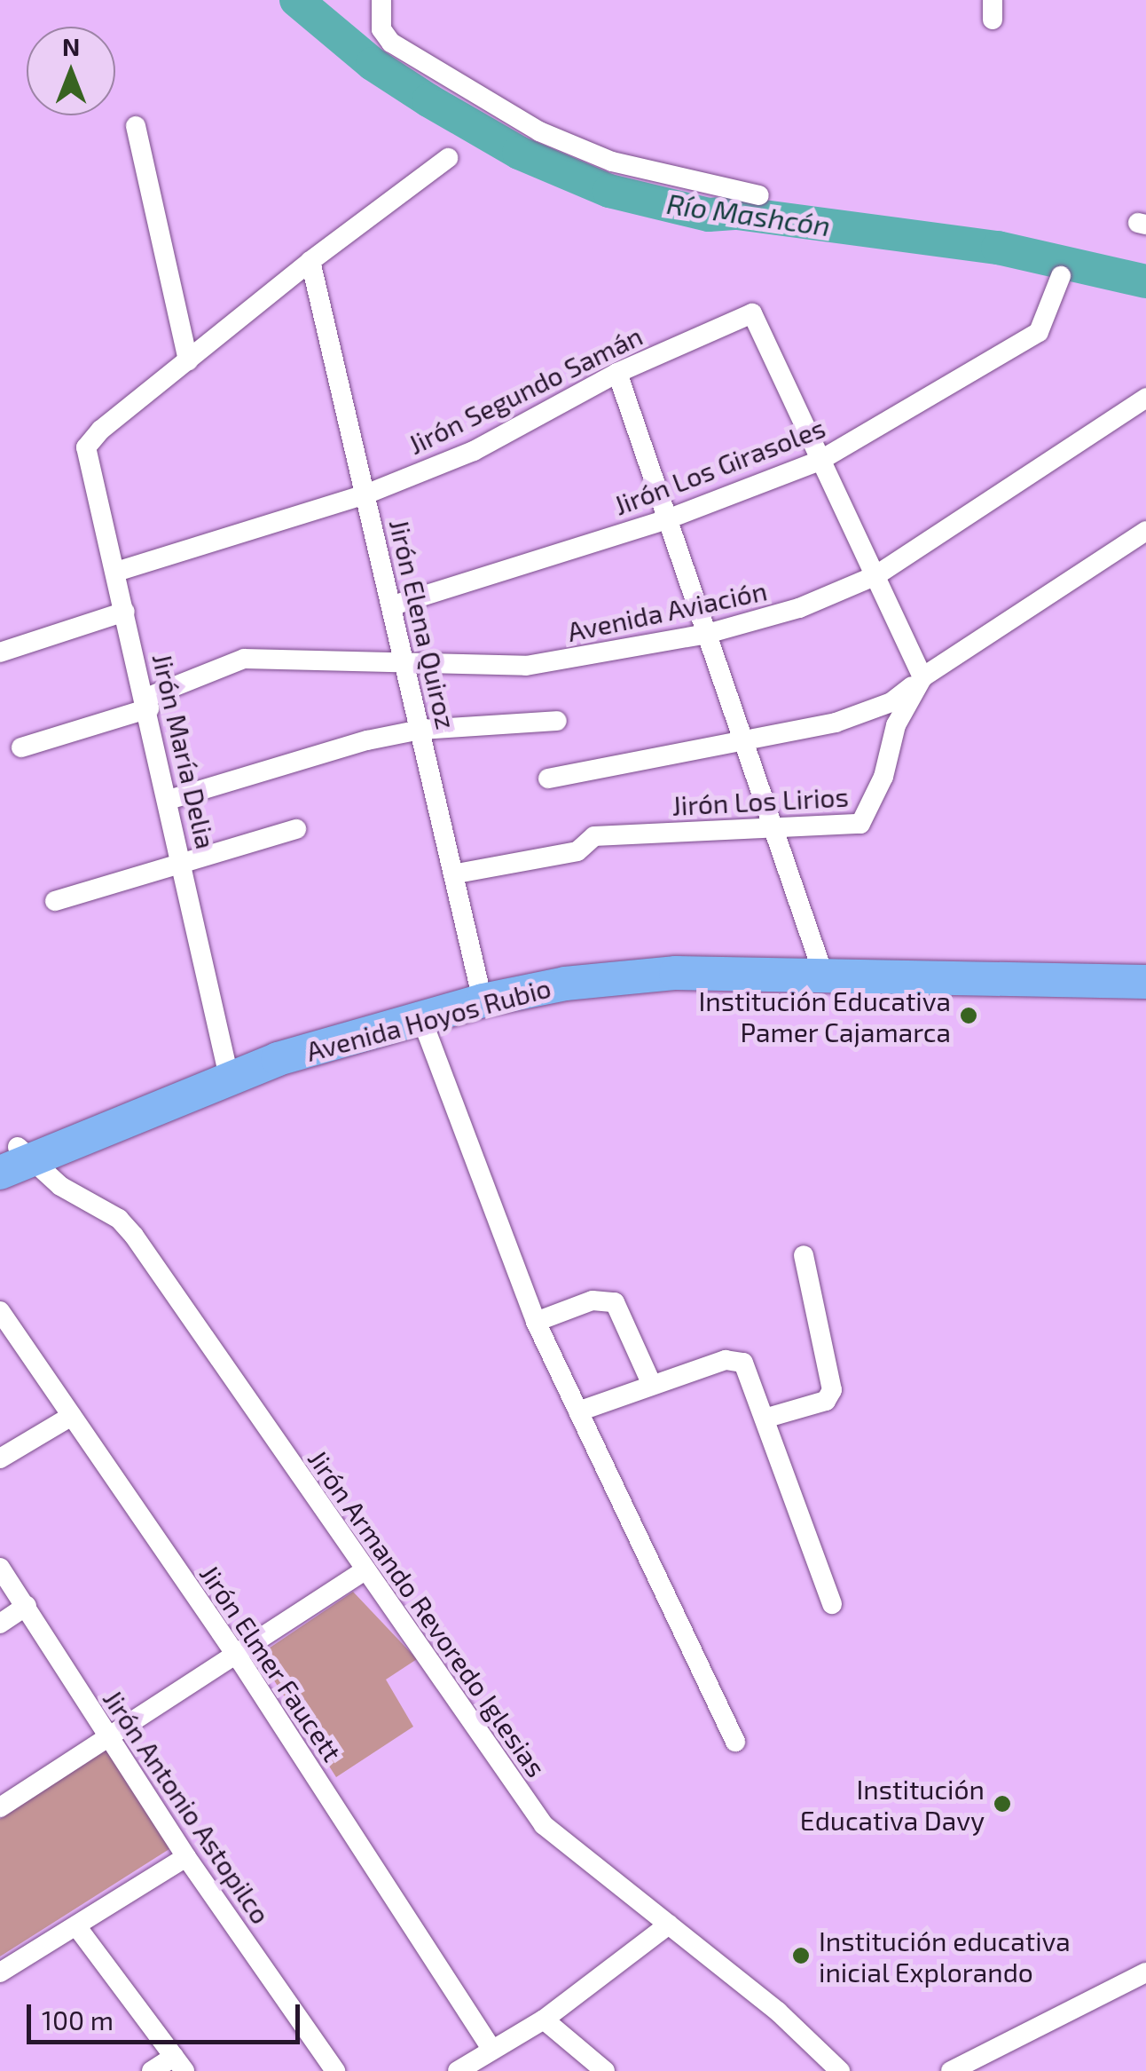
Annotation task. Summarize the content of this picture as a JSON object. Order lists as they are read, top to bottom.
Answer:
{
  "streets": {
    "main road": ["Avenida Hoyos Rubio"],
    "street": [
      "Jirón Segundo Samán",
      "Jirón Los Girasoles",
      "Avenida Aviación",
      "Jirón Elena Quiroz",
      "Jirón María Delia",
      "Jirón Los Lirios",
      "Jirón Armando Revoredo Iglesias",
      "Jirón Elmer Faucett",
      "Jirón Antonio Astopilco"
    ]
  },
  "crossings": [
    ["Jirón Segundo Samán", "Jirón Los Girasoles"],
    ["Jirón Segundo Samán", "Jirón Elena Quiroz"],
    ["Jirón Segundo Samán", "Jirón María Delia"],
    ["Jirón Los Girasoles", "Jirón Elena Quiroz"],
    ["Avenida Aviación", "Jirón Elena Quiroz"],
    ["Avenida Aviación", "Jirón María Delia"],
    ["Jirón Elena Quiroz", "Jirón Los Lirios"],
    ["Jirón Elena Quiroz", "Avenida Hoyos Rubio"],
    ["Jirón María Delia", "Avenida Hoyos Rubio"],
    ["Avenida Hoyos Rubio", "Jirón Armando Revoredo Iglesias"]
  ],
  "water": ["Río Mashcón"],
  "places": ["Institución Educativa Pamer Cajamarca", "Institución Educativa Davy", "Institución educativa inicial Explorando"],
  "scale_bar": "100 m",
  "north": "top"
}
